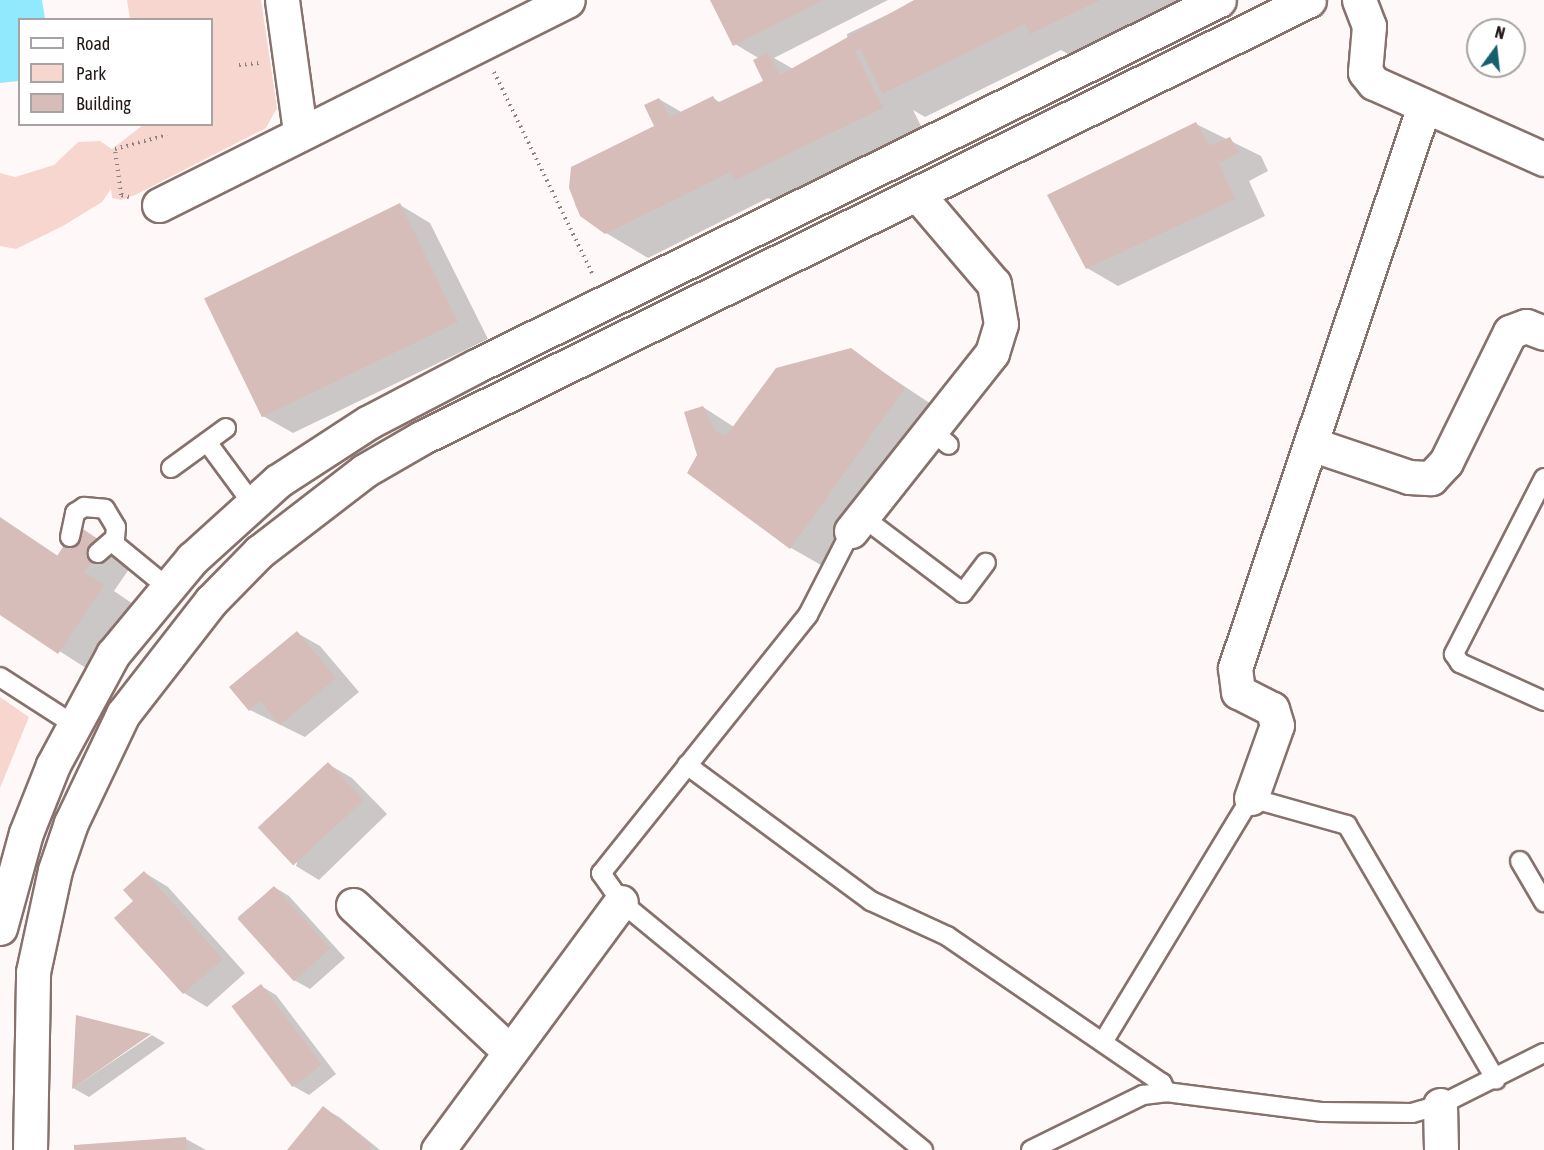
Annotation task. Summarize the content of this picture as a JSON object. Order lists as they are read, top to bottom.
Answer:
{
  "legend": ["Road", "Park", "Building"],
  "north": "top"
}
